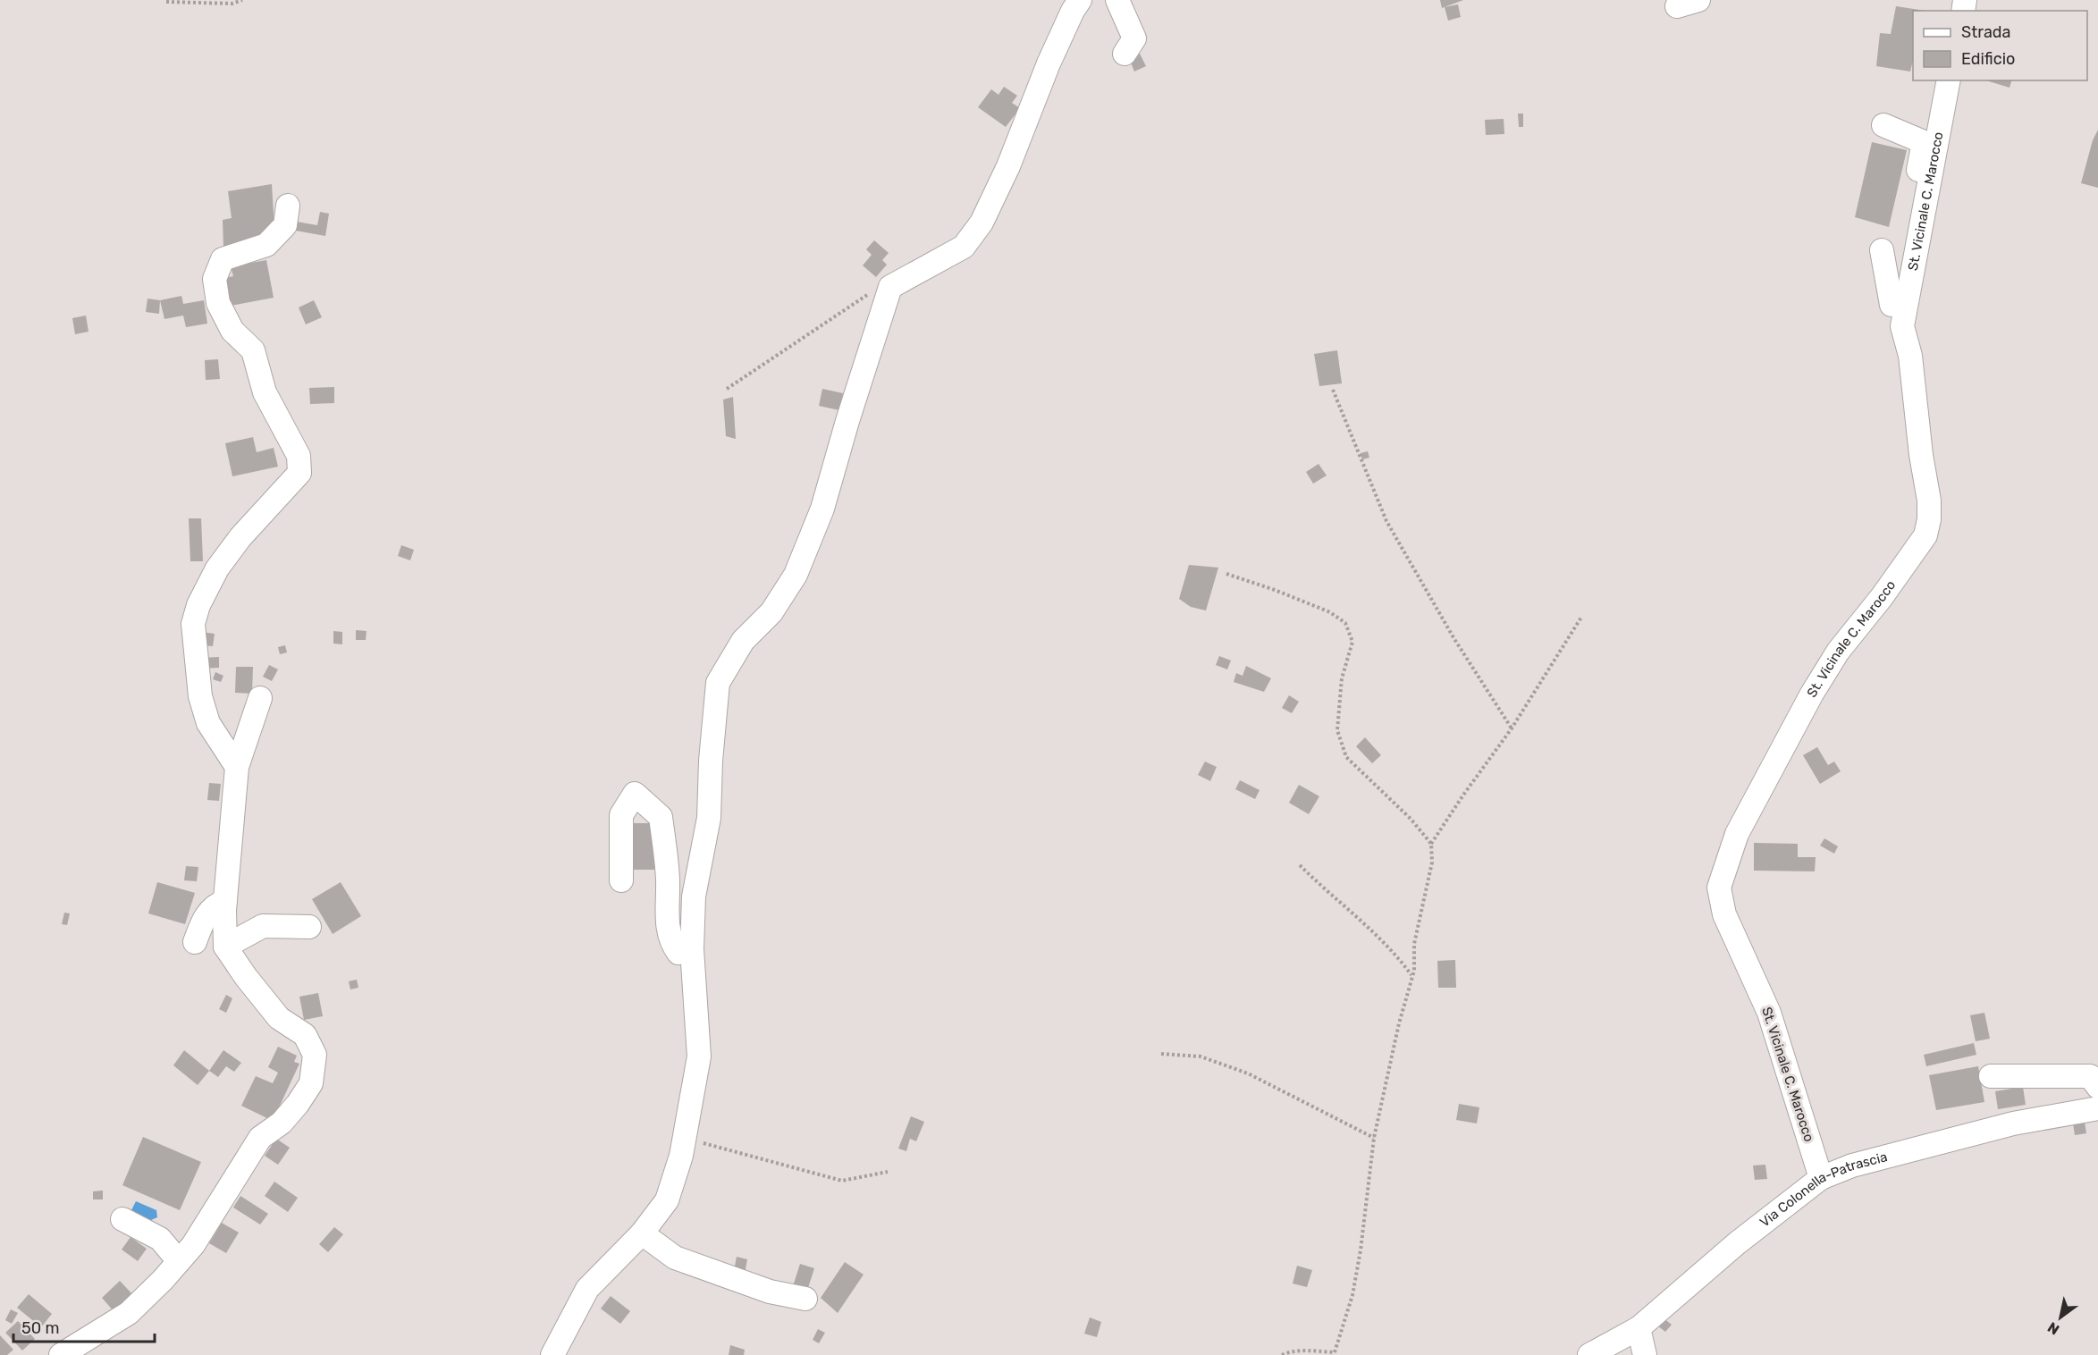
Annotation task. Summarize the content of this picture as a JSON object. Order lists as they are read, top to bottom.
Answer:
{
  "streets": {
    "street": ["St. Vicinale C. Marocco", "Via Colonella-Patrascia"]
  },
  "crossings": [
    ["St. Vicinale C. Marocco", "Via Colonella-Patrascia"]
  ],
  "legend": ["Strada", "Edificio"],
  "scale_bar": "50 m",
  "north": "bottom left"
}
